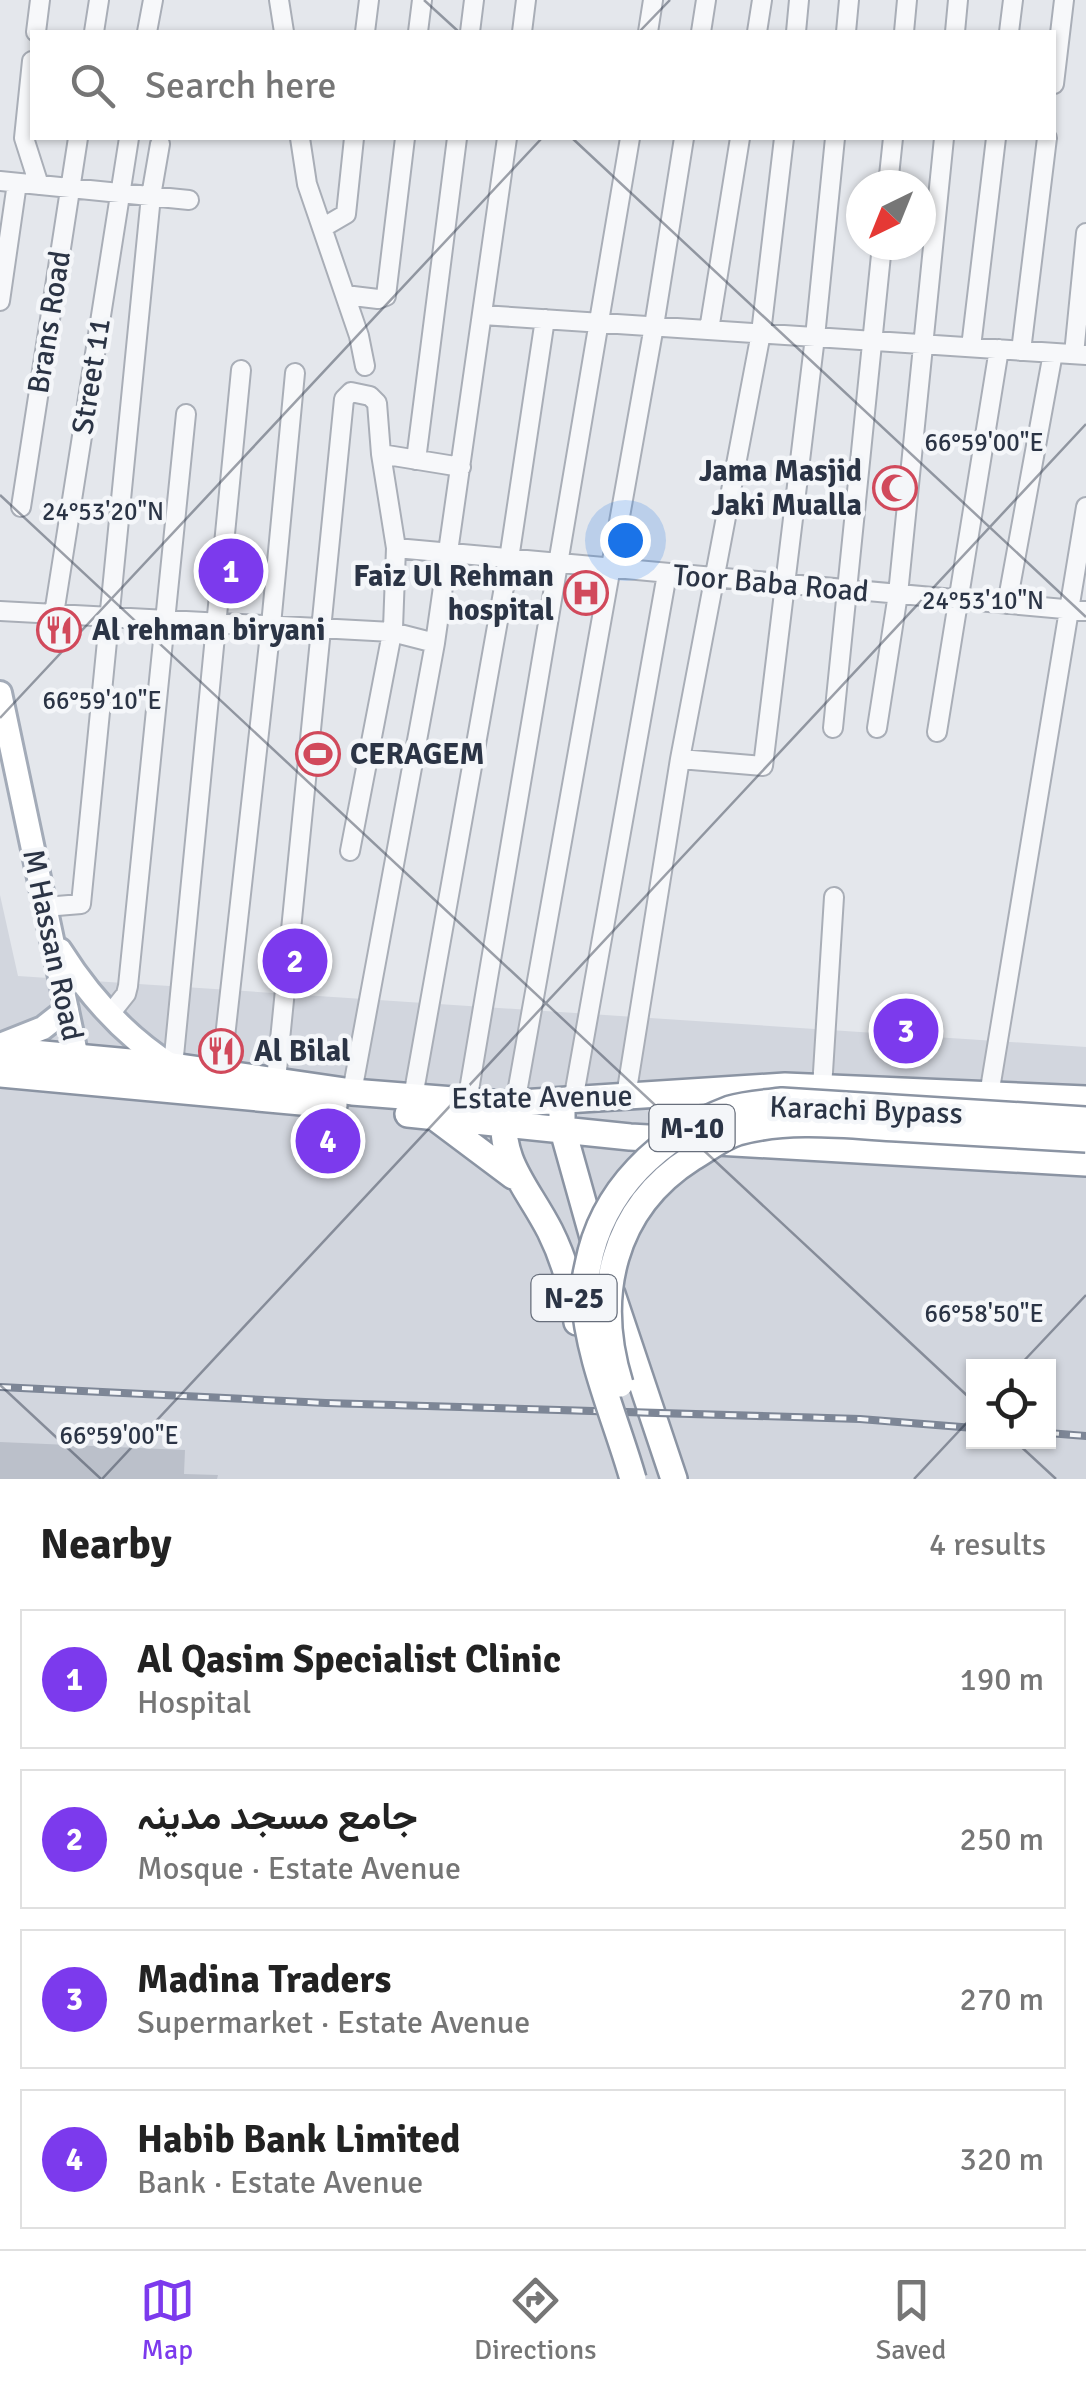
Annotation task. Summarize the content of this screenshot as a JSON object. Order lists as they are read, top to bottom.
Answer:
{
  "streets": {
    "highway": [
      "Estate Avenue",
      "Karachi Bypass",
      "M-10",
      "N-25"
    ],
    "main road": ["M Hassan Road"],
    "street": ["Brans Road", "Street 11", "Toor Baba Road"]
  },
  "crossings": [
    ["M Hassan Road", "Estate Avenue"],
    ["Estate Avenue", "N-25"]
  ],
  "places": {
    "mosque": ["Jama Masjid Jaki Mualla"],
    "hospital": ["Faiz Ul Rehman hospital"],
    "restaurant": ["Al rehman biryani", "Al Bilal"],
    "sports": ["CERAGEM"]
  },
  "north": "bottom left",
  "page": {
    "search": "Search here",
    "pins": [
      "1",
      "2",
      "3",
      "4"
    ],
    "heading": ["Nearby", "4 results"],
    "list": [
      {
        "mark": "1",
        "name": "Al Qasim Specialist Clinic",
        "note": "Hospital",
        "value": "190 m"
      },
      {
        "mark": "2",
        "name": "جامع مسجد مدینہ",
        "note": "Mosque · Estate Avenue",
        "value": "250 m"
      },
      {
        "mark": "3",
        "name": "Madina Traders",
        "note": "Supermarket · Estate Avenue",
        "value": "270 m"
      },
      {
        "mark": "4",
        "name": "Habib Bank Limited",
        "note": "Bank · Estate Avenue",
        "value": "320 m"
      }
    ],
    "nav": ["Map", "Directions", "Saved"]
  },
  "coordinates": [
    "66°59'00\"E",
    "24°53'20\"N",
    "24°53'10\"N",
    "66°59'10\"E",
    "66°58'50\"E"
  ]
}
